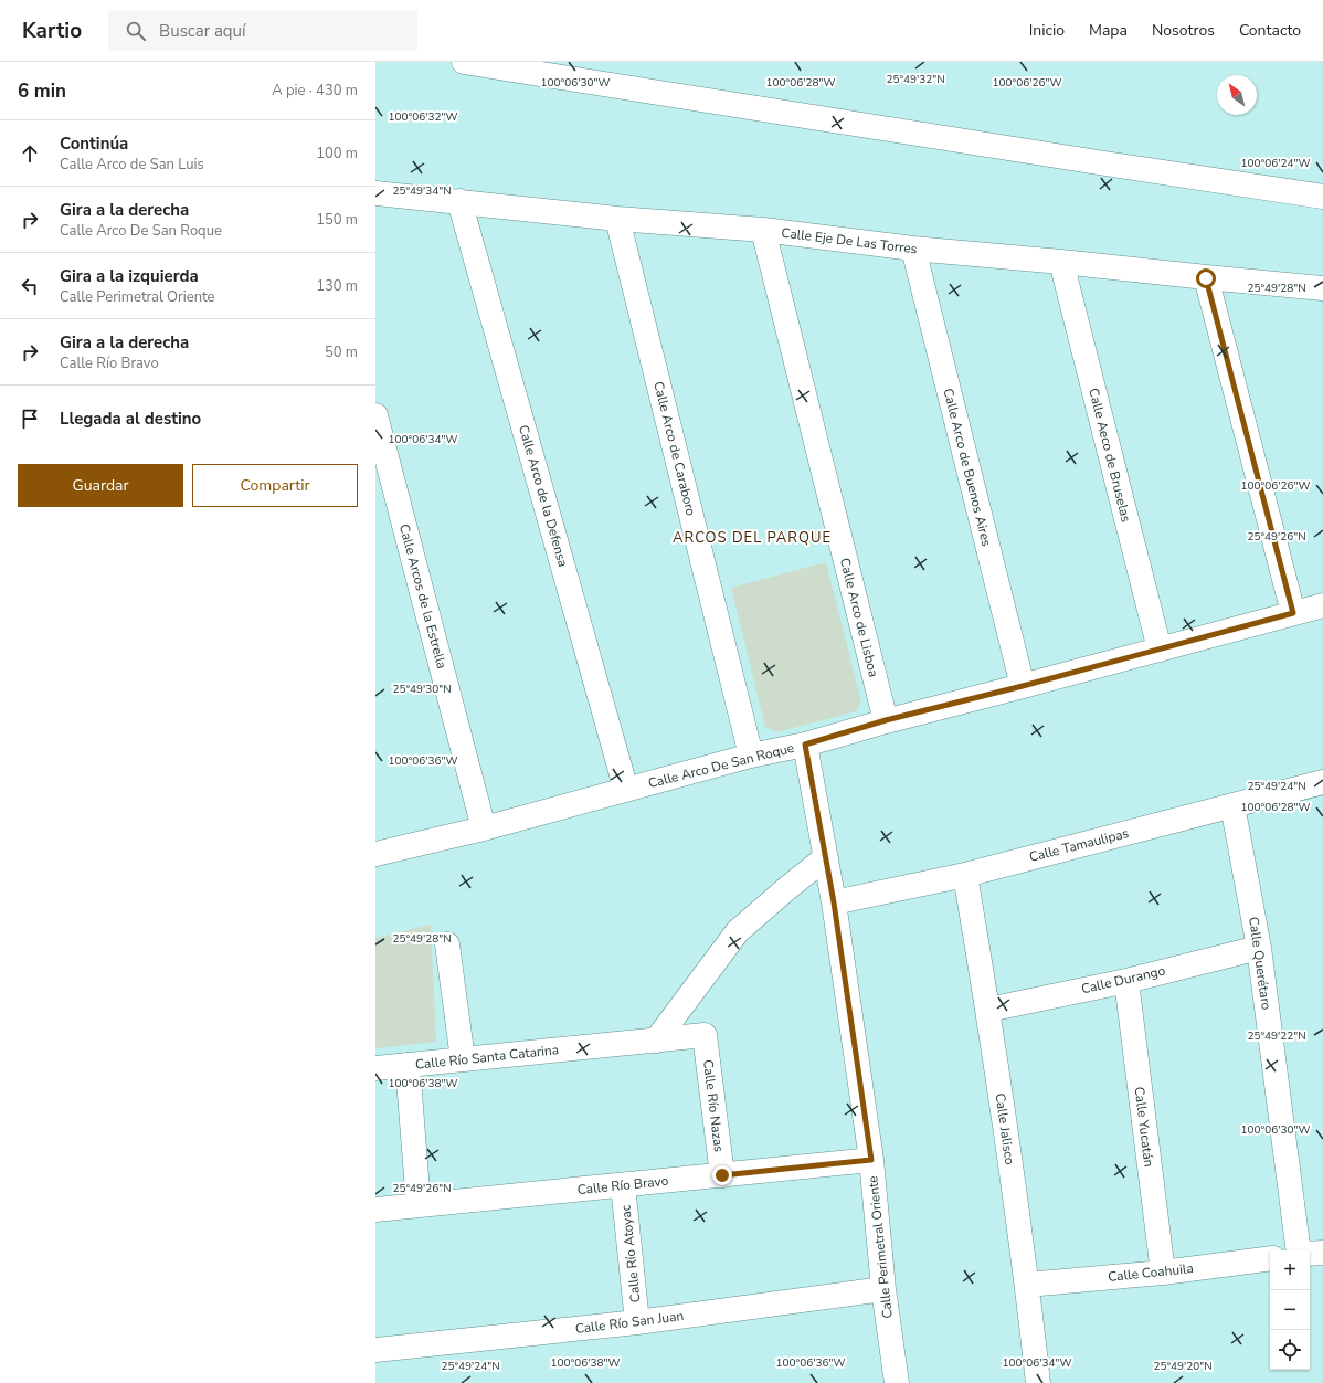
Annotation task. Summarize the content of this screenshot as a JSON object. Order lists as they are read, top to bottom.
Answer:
{
  "streets": {
    "street": [
      "Calle Eje De Las Torres",
      "Calle Arco de Caraboro",
      "Calle Aeco de Bruselas",
      "Calle Arco de Buenos Aires",
      "Calle Arco de la Defensa",
      "Calle Arcos de la Estrella",
      "Calle Arco de Lisboa",
      "Calle Arco De San Roque",
      "Calle Tamaulipas",
      "Calle Querétaro",
      "Calle Durango",
      "Calle Río Santa Catarina",
      "Calle Río Nazas",
      "Calle Yucatán",
      "Calle Jalisco",
      "Calle Río Bravo",
      "Calle Perimetral Oriente",
      "Calle Río Atoyac",
      "Calle Coahuila",
      "Calle Río San Juan"
    ]
  },
  "crossings": [
    ["Calle Eje De Las Torres", "Calle Arco de Caraboro"],
    ["Calle Eje De Las Torres", "Calle Aeco de Bruselas"],
    ["Calle Eje De Las Torres", "Calle Arco de Buenos Aires"],
    ["Calle Eje De Las Torres", "Calle Arco de la Defensa"],
    ["Calle Eje De Las Torres", "Calle Arco de Lisboa"],
    ["Calle Arco de Caraboro", "Calle Arco De San Roque"],
    ["Calle Aeco de Bruselas", "Calle Arco De San Roque"],
    ["Calle Arco de Buenos Aires", "Calle Arco De San Roque"],
    ["Calle Arco de la Defensa", "Calle Arco De San Roque"],
    ["Calle Arcos de la Estrella", "Calle Arco De San Roque"],
    ["Calle Arco de Lisboa", "Calle Arco De San Roque"],
    ["Calle Arco De San Roque", "Calle Perimetral Oriente"],
    ["Calle Tamaulipas", "Calle Querétaro"],
    ["Calle Tamaulipas", "Calle Jalisco"],
    ["Calle Tamaulipas", "Calle Perimetral Oriente"],
    ["Calle Querétaro", "Calle Durango"],
    ["Calle Durango", "Calle Yucatán"],
    ["Calle Durango", "Calle Jalisco"],
    ["Calle Río Santa Catarina", "Calle Río Nazas"],
    ["Calle Río Nazas", "Calle Río Bravo"],
    ["Calle Yucatán", "Calle Coahuila"],
    ["Calle Jalisco", "Calle Coahuila"],
    ["Calle Río Bravo", "Calle Perimetral Oriente"],
    ["Calle Río Bravo", "Calle Río Atoyac"],
    ["Calle Perimetral Oriente", "Calle Río San Juan"],
    ["Calle Río Atoyac", "Calle Río San Juan"]
  ],
  "districts": ["ARCOS DEL PARQUE"],
  "north": "top left",
  "page": {
    "header": "Kartio",
    "search": "Buscar aquí",
    "nav": [
      "Inicio",
      "Mapa",
      "Nosotros",
      "Contacto"
    ],
    "heading": ["6 min", "A pie · 430 m"],
    "list": [
      ["Continúa", "Calle Arco de San Luis", "100 m"],
      ["Gira a la derecha", "Calle Arco De San Roque", "150 m"],
      ["Gira a la izquierda", "Calle Perimetral Oriente", "130 m"],
      ["Gira a la derecha", "Calle Río Bravo", "50 m"],
      "Llegada al destino"
    ],
    "buttons": ["Guardar", "Compartir"],
    "map_buttons": ["+", "−"]
  },
  "coordinates": [
    "25°49'32\"N",
    "100°06'28\"W",
    "100°06'30\"W",
    "100°06'26\"W",
    "100°06'32\"W",
    "100°06'24\"W",
    "25°49'34\"N",
    "25°49'28\"N",
    "100°06'34\"W",
    "25°49'26\"N",
    "25°49'30\"N",
    "100°06'36\"W",
    "25°49'24\"N",
    "25°49'22\"N",
    "100°06'38\"W",
    "25°49'20\"N"
  ]
}
